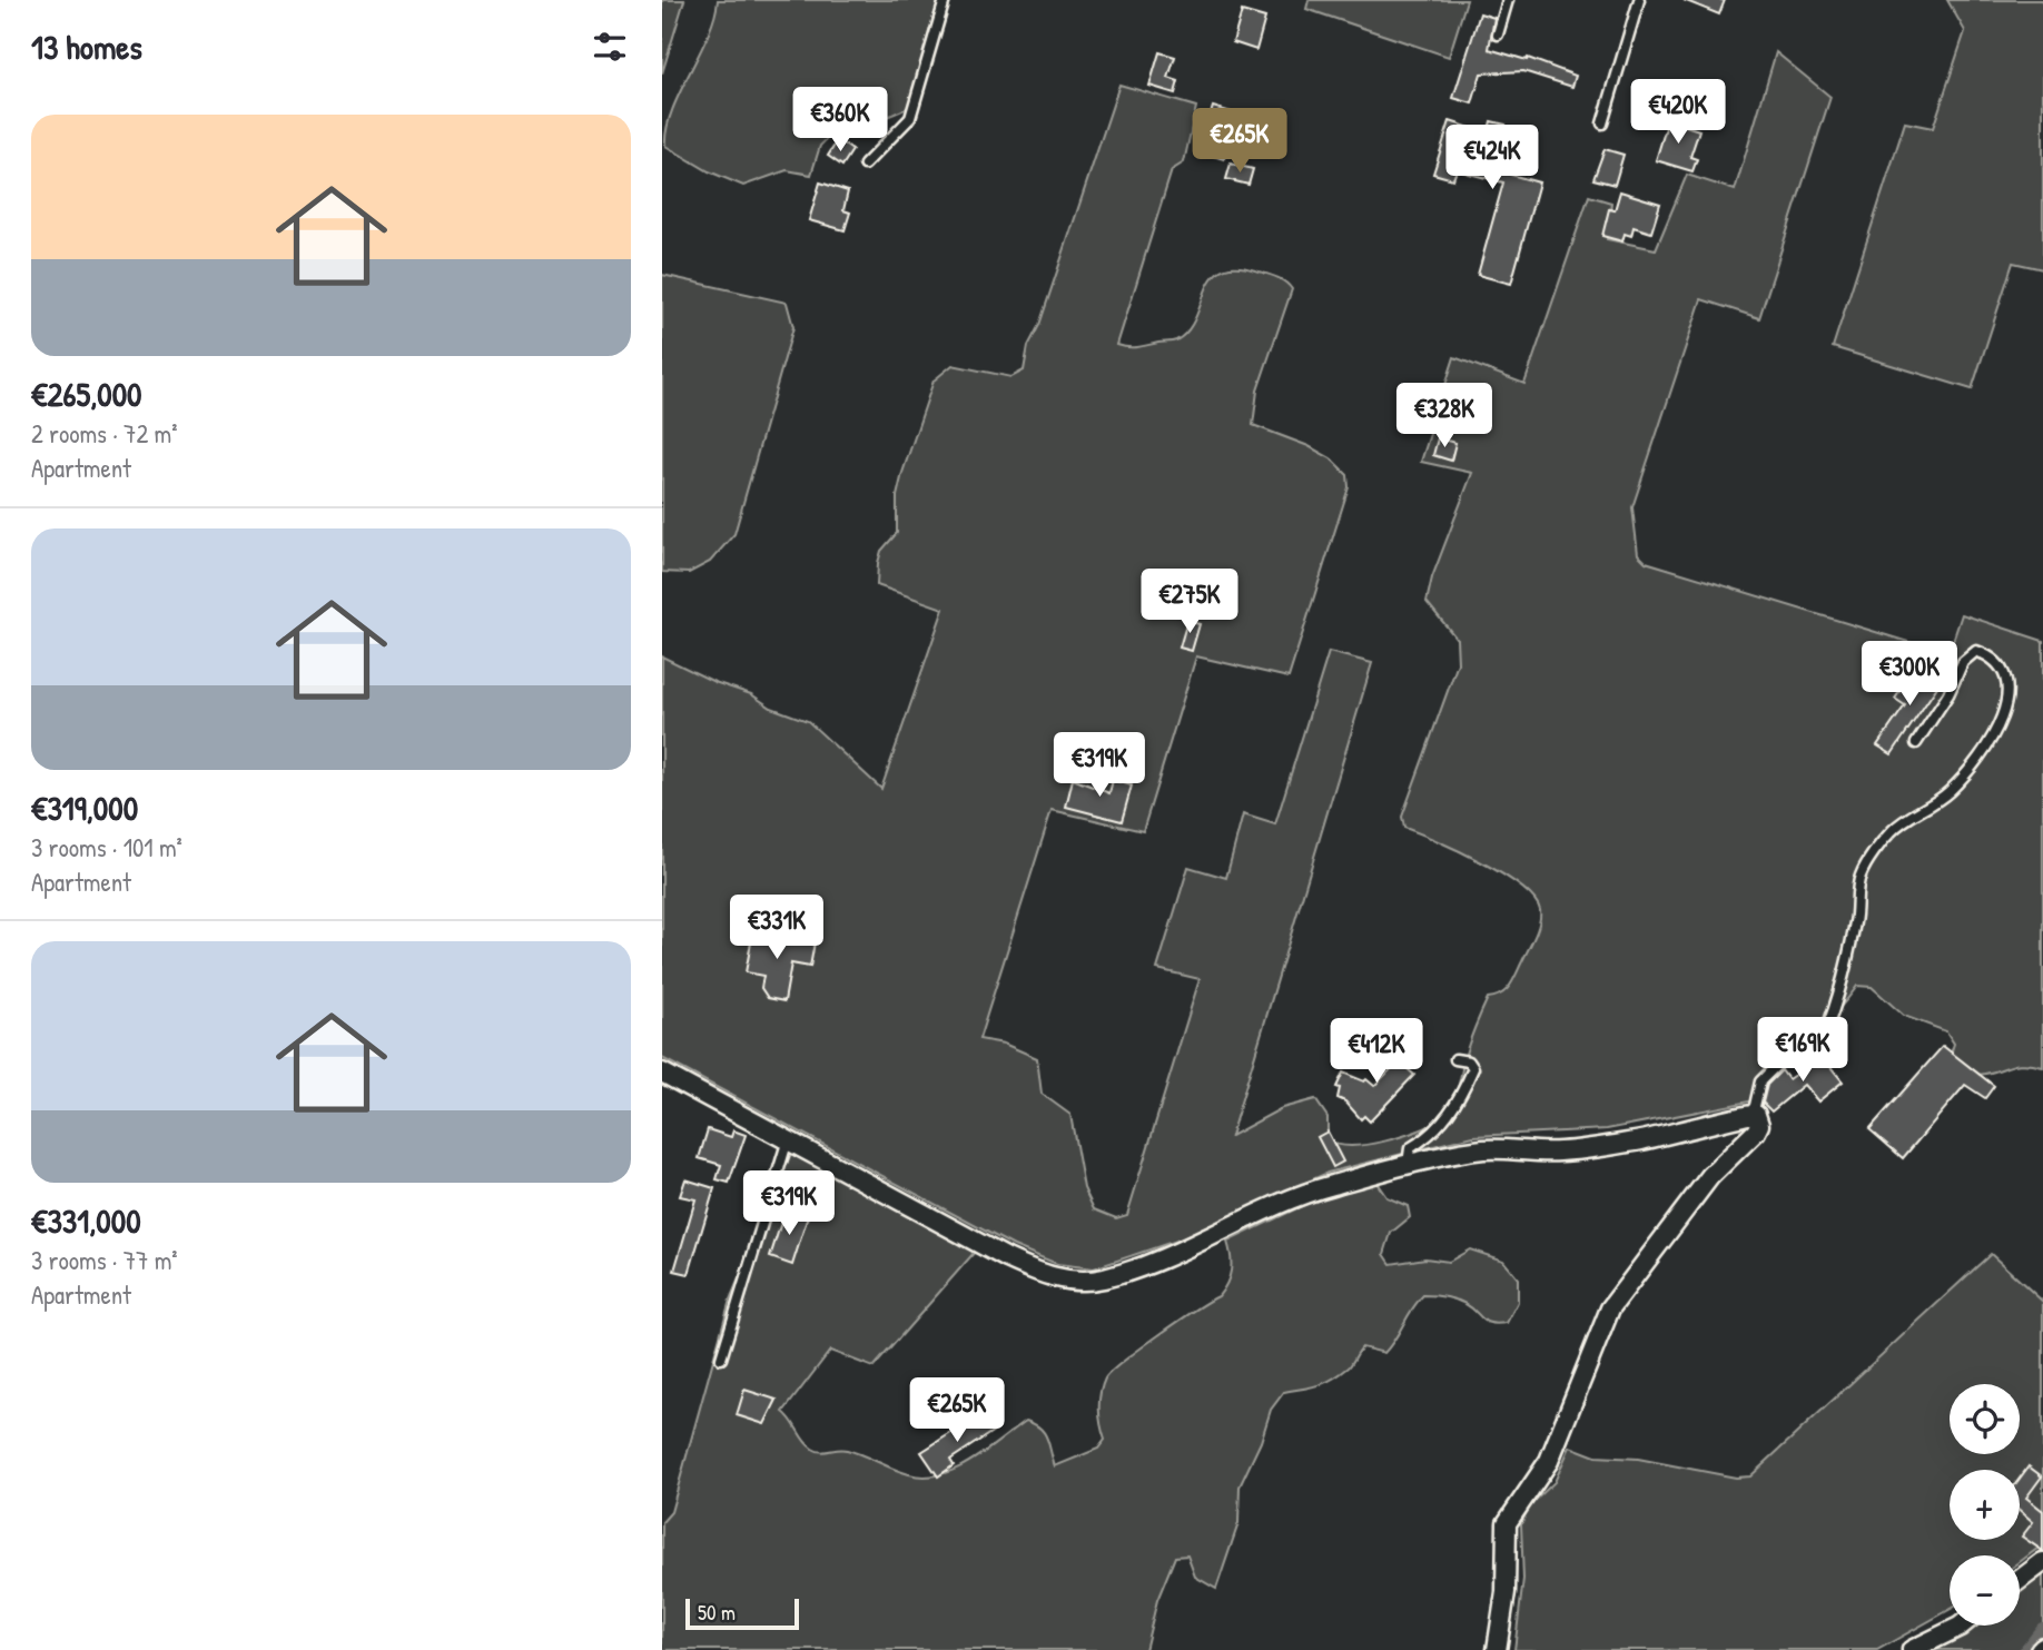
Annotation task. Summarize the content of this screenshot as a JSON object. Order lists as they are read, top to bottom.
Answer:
{
  "scale_bar": "50 m",
  "page": {
    "heading": "13 homes",
    "price": [
      "€420K",
      "€360K",
      "€265K",
      "€424K",
      "€328K",
      "€275K",
      "€300K",
      "€319K",
      "€331K",
      "€169K",
      "€412K",
      "€319K",
      "€265K"
    ],
    "list": [
      {
        "name": "€265,000",
        "note": "2 rooms · 72 m² · Apartment"
      },
      {
        "name": "€319,000",
        "note": "3 rooms · 101 m² · Apartment"
      },
      {
        "name": "€331,000",
        "note": "3 rooms · 77 m² · Apartment"
      }
    ],
    "map_buttons": ["+", "−"],
    "scale": "50 m"
  }
}
